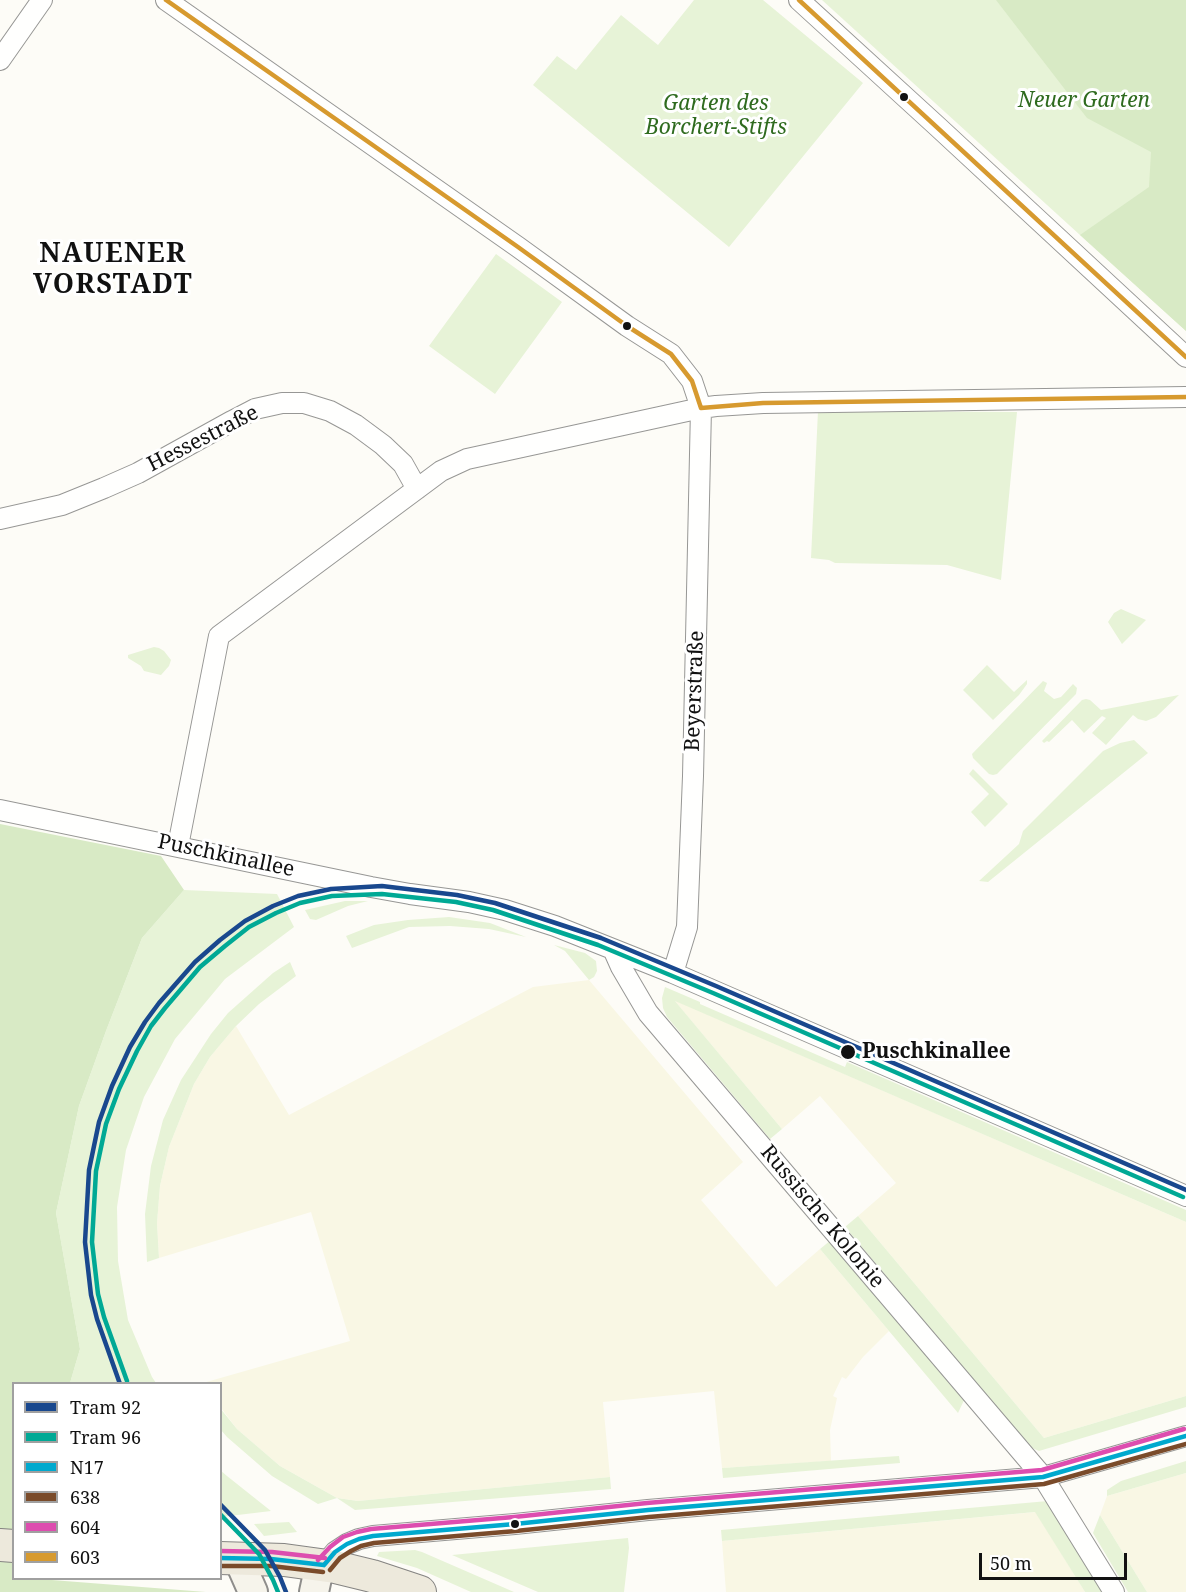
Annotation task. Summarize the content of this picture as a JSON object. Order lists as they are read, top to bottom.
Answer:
{
  "streets": {
    "street": [
      "Hessestraße",
      "Beyerstraße",
      "Puschkinallee",
      "Russische Kolonie"
    ]
  },
  "crossings": [
    ["Beyerstraße", "Puschkinallee"],
    ["Puschkinallee", "Russische Kolonie"]
  ],
  "districts": ["NAUENER VORSTADT"],
  "parks": ["Neuer Garten", "Garten des Borchert-Stifts"],
  "places": ["Puschkinallee"],
  "lines": [
    "transit line 603",
    "tram line 92",
    "tram line 96",
    "transit line 604",
    "transit line N17",
    "transit line 638"
  ],
  "legend": [
    "Tram 92",
    "Tram 96",
    "N17",
    "638",
    "604",
    "603"
  ],
  "scale_bar": "50 m"
}
